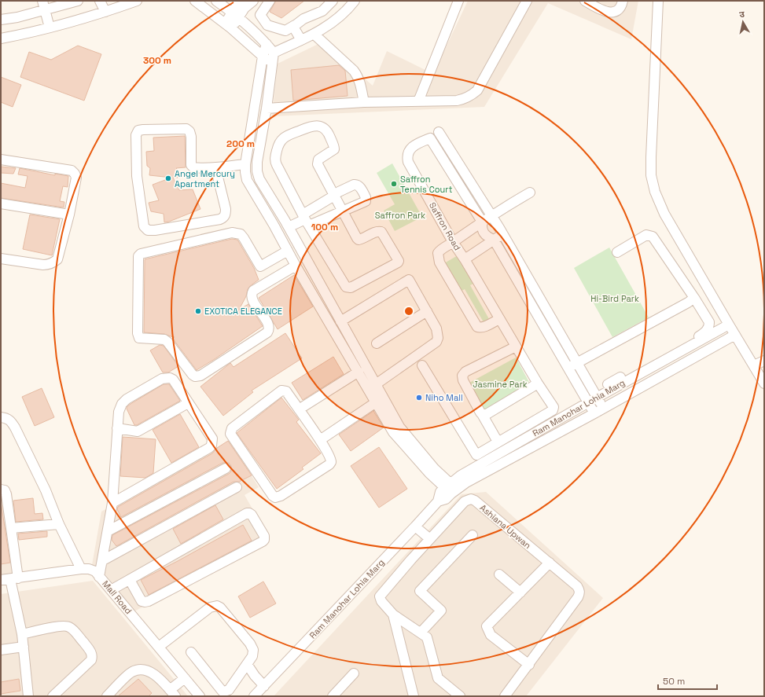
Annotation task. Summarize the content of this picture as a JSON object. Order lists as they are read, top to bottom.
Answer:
{
  "streets": {
    "street": [
      "Saffron Road",
      "Ram Manohar Lohia Marg",
      "Ashiana Upwan",
      "Mall Road"
    ]
  },
  "parks": ["Saffron Park", "Hi-Bird Park", "Jasmine Park"],
  "places": [
    "Angel Mercury Apartment",
    "Saffron Tennis Court",
    "EXOTICA ELEGANCE",
    "Niho Mall"
  ],
  "scale_bar": "50 m",
  "north": "top",
  "rings": ["300 m", "200 m", "100 m"]
}
